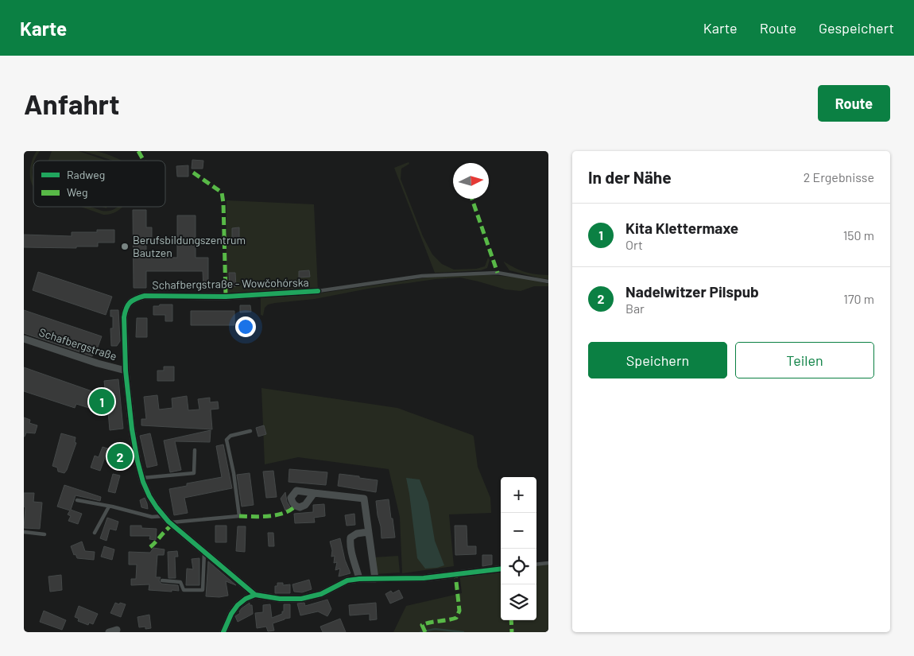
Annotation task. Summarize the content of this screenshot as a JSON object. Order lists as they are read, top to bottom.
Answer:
{
  "streets": {
    "street": ["Schafbergstraße - Wowčohórska", "Schafbergstraße"]
  },
  "crossings": [
    ["Schafbergstraße - Wowčohórska", "Schafbergstraße"]
  ],
  "places": ["Berufsbildungszentrum Bautzen"],
  "legend": ["Radweg", "Weg"],
  "north": "right",
  "page": {
    "header": "Karte",
    "nav": ["Karte", "Route", "Gespeichert"],
    "buttons": [
      "Route",
      ["Speichern", "Teilen"]
    ],
    "title": "Anfahrt",
    "heading": ["In der Nähe", "2 Ergebnisse"],
    "list": [
      {
        "mark": "1",
        "name": "Kita Klettermaxe",
        "note": "Ort",
        "value": "150 m"
      },
      {
        "mark": "2",
        "name": "Nadelwitzer Pilspub",
        "note": "Bar",
        "value": "170 m"
      }
    ],
    "pins": ["1", "2"],
    "map_buttons": ["+", "−"]
  }
}
